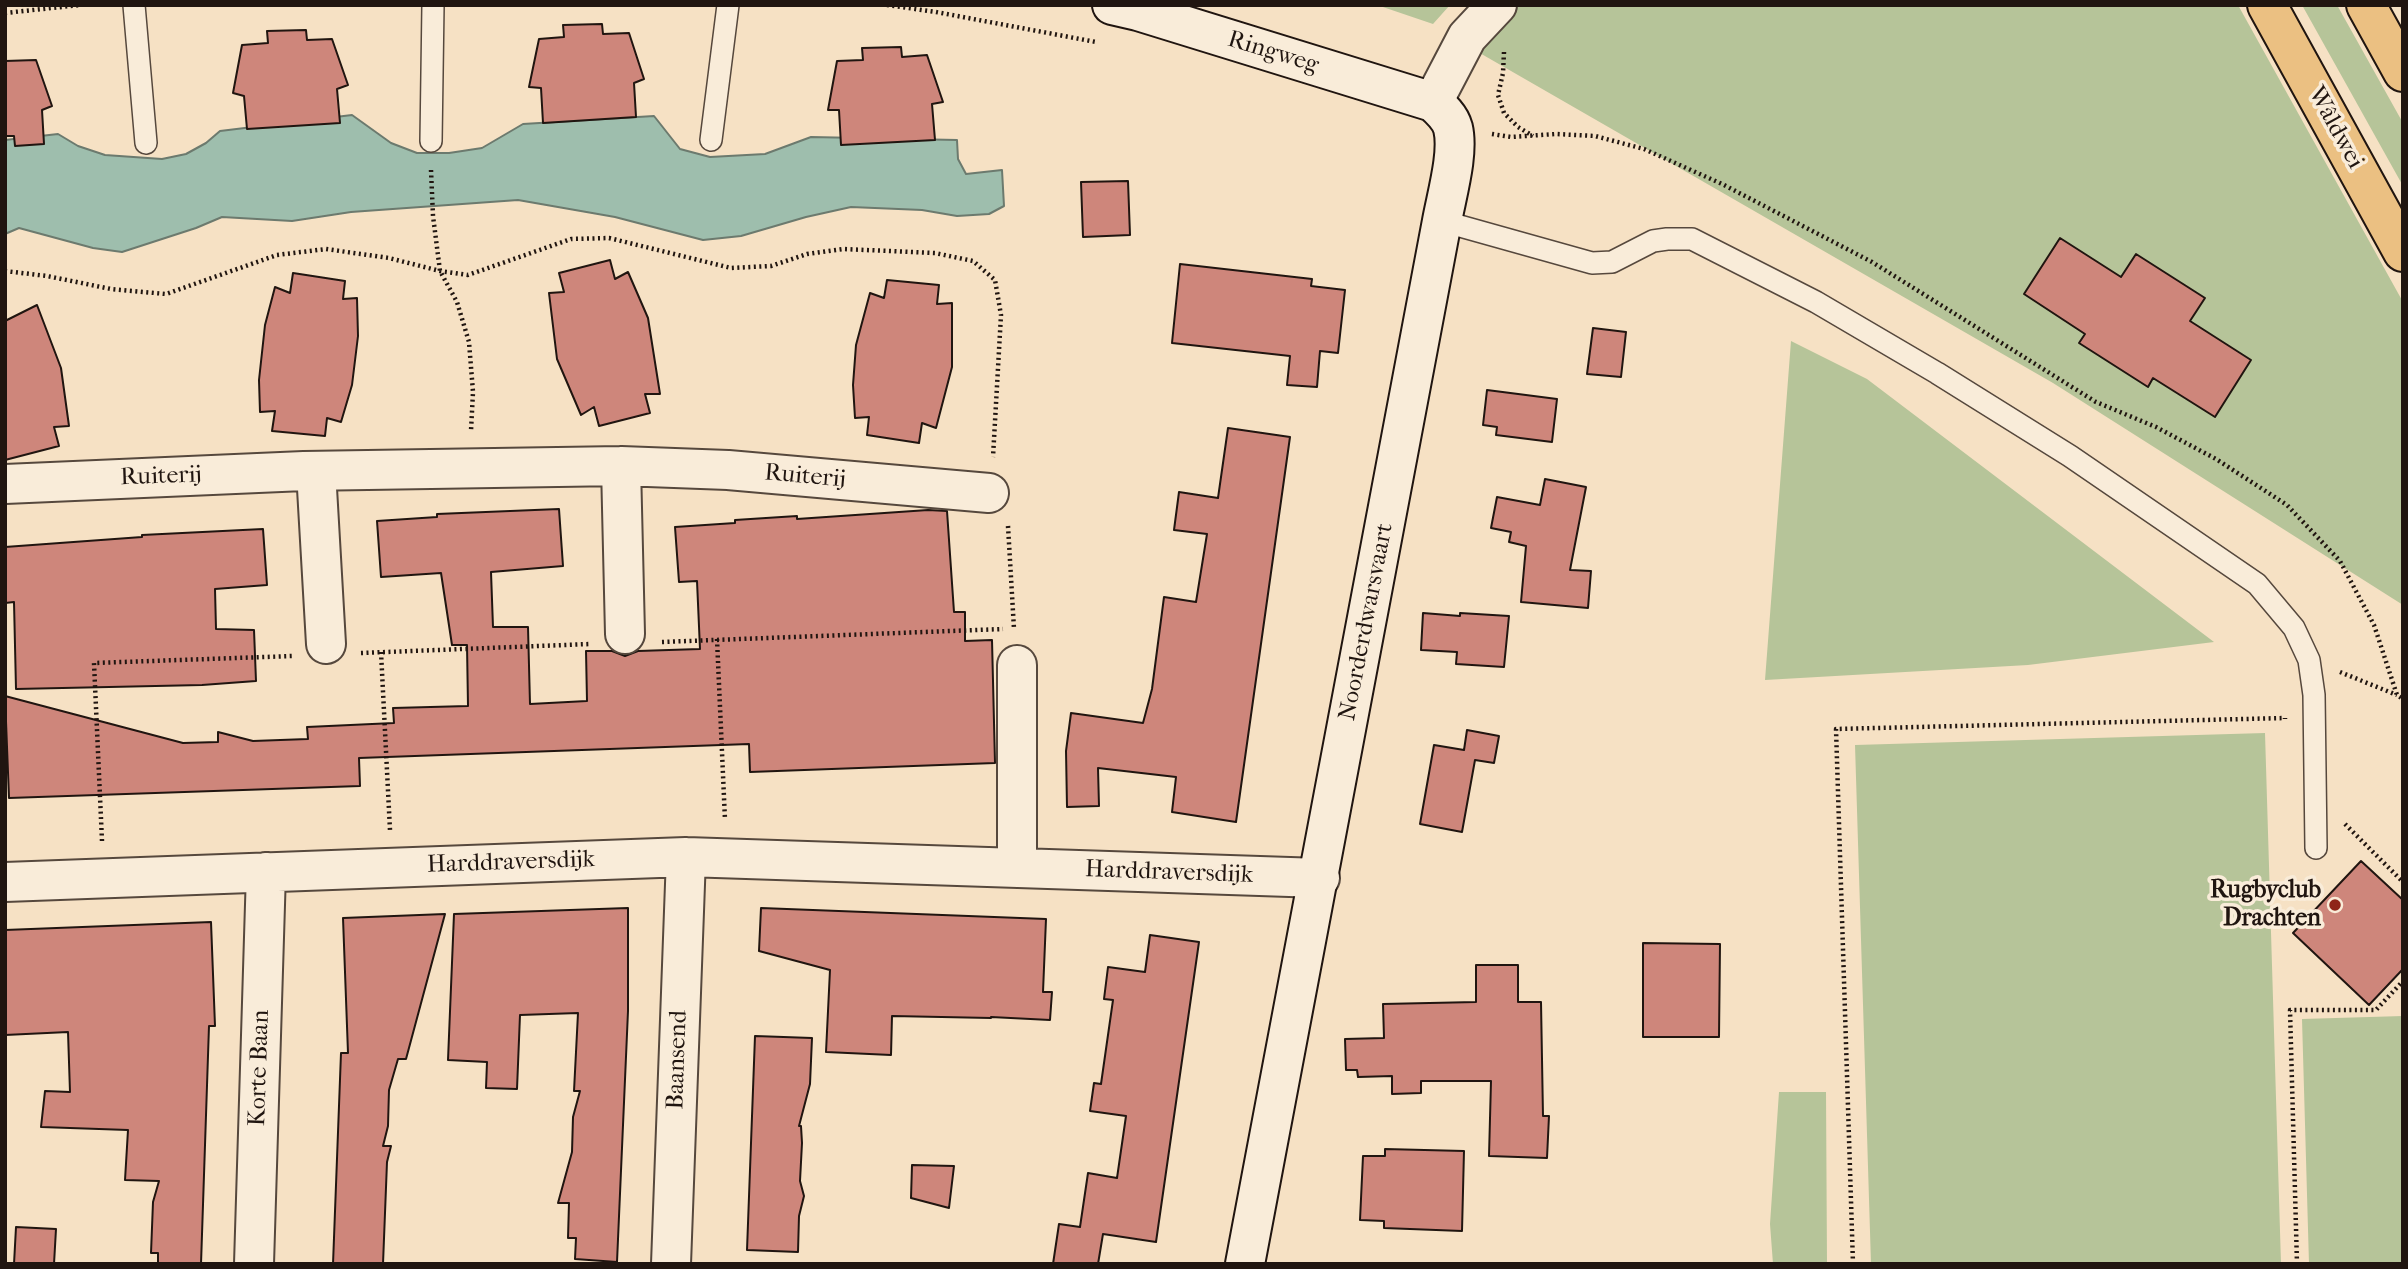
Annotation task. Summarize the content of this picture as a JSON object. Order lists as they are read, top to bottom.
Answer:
{
  "streets": {
    "highway": ["Wâldwei"],
    "street": [
      "Ringweg",
      "Ruiterij",
      "Noorderdwarsvaart",
      "Harddraversdijk",
      "Baansend",
      "Korte Baan"
    ]
  },
  "crossings": [
    ["Ringweg", "Noorderdwarsvaart"],
    ["Noorderdwarsvaart", "Harddraversdijk"],
    ["Harddraversdijk", "Baansend"],
    ["Harddraversdijk", "Korte Baan"]
  ],
  "places": ["Rugbyclub Drachten"]
}
